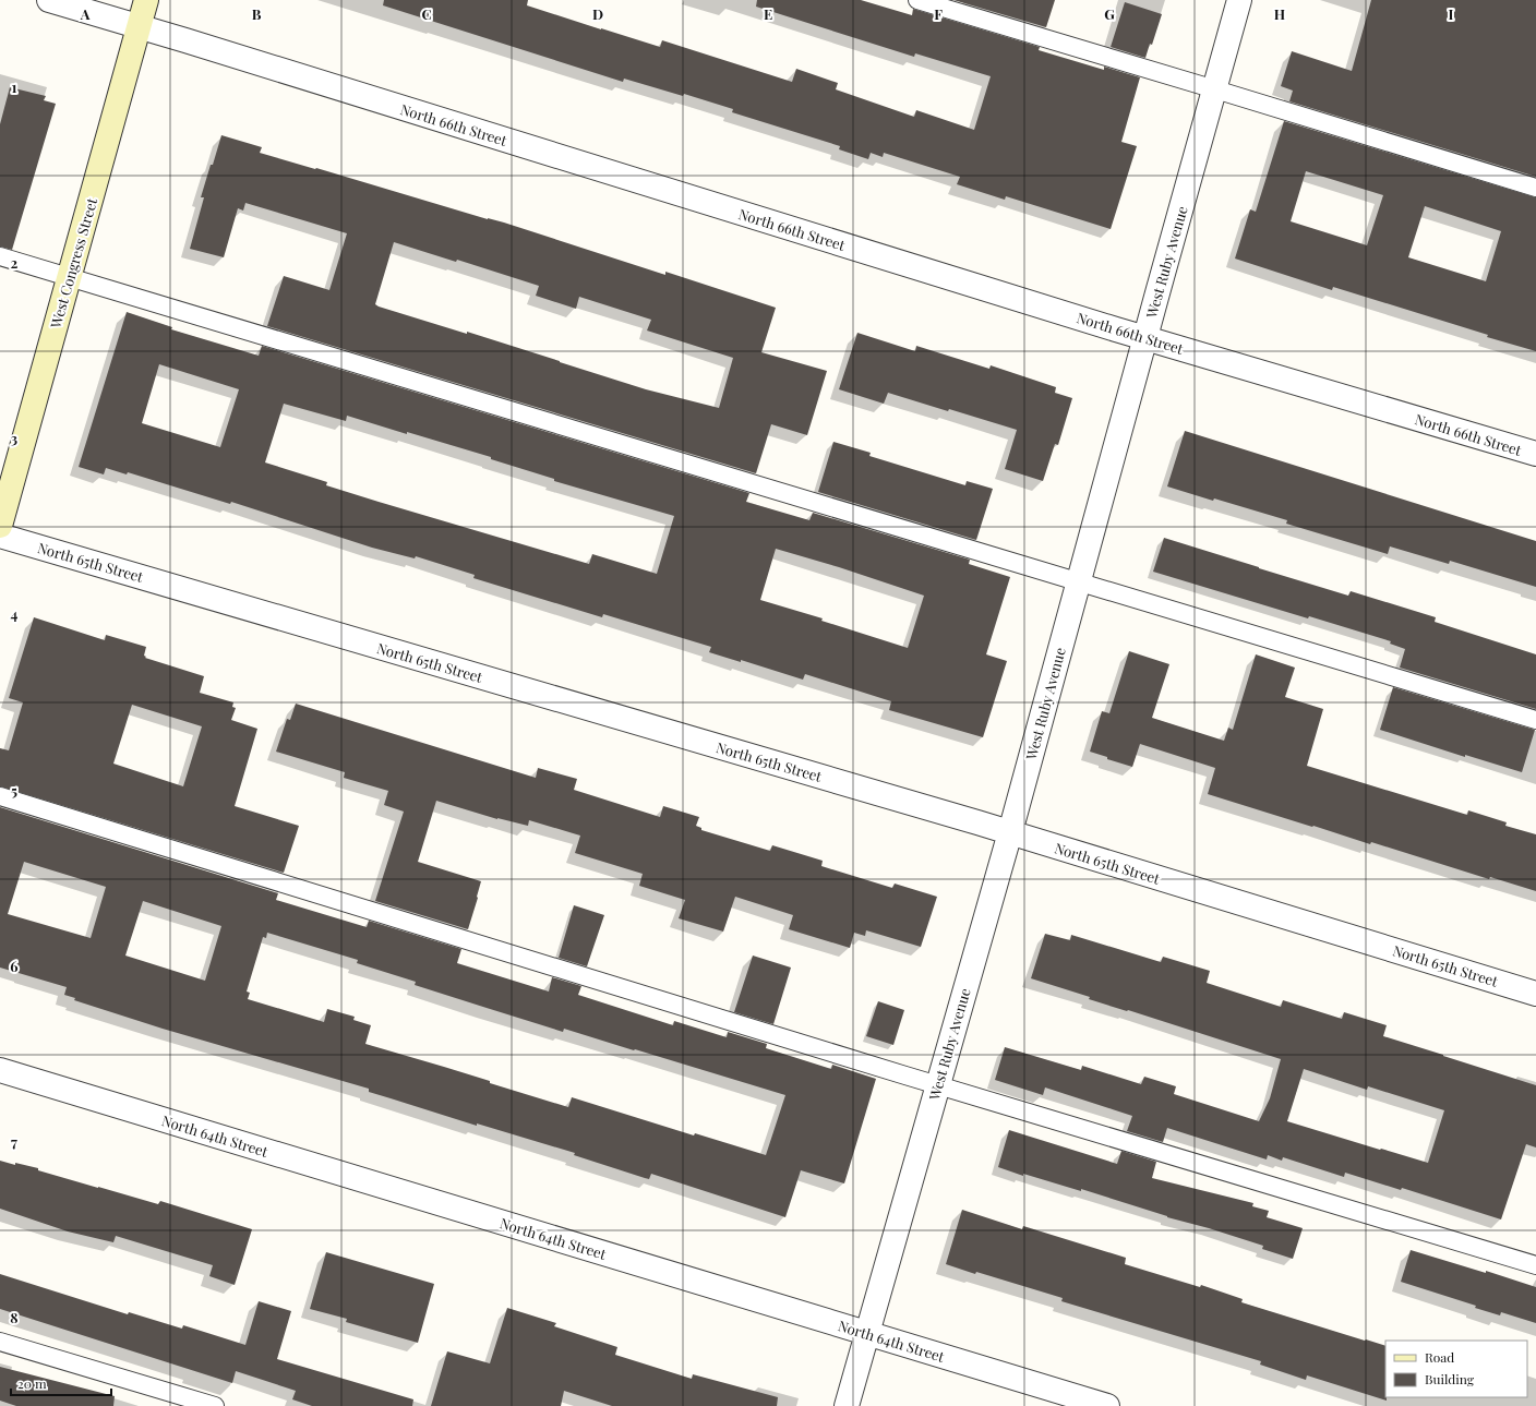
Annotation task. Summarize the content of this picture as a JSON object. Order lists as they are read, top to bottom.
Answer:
{
  "streets": {
    "street": [
      "North 66th Street",
      "West Ruby Avenue",
      "West Congress Street",
      "North 65th Street",
      "North 64th Street"
    ]
  },
  "crossings": [
    ["North 66th Street", "West Ruby Avenue"],
    ["North 66th Street", "West Congress Street"],
    ["West Ruby Avenue", "North 65th Street"],
    ["West Ruby Avenue", "North 64th Street"]
  ],
  "legend": ["Road", "Building"],
  "scale_bar": "20 m",
  "grid": {
    "columns": [
      "A",
      "B",
      "C",
      "D",
      "E",
      "F",
      "G",
      "H",
      "I"
    ],
    "rows": [
      "1",
      "2",
      "3",
      "4",
      "5",
      "6",
      "7",
      "8"
    ]
  }
}
